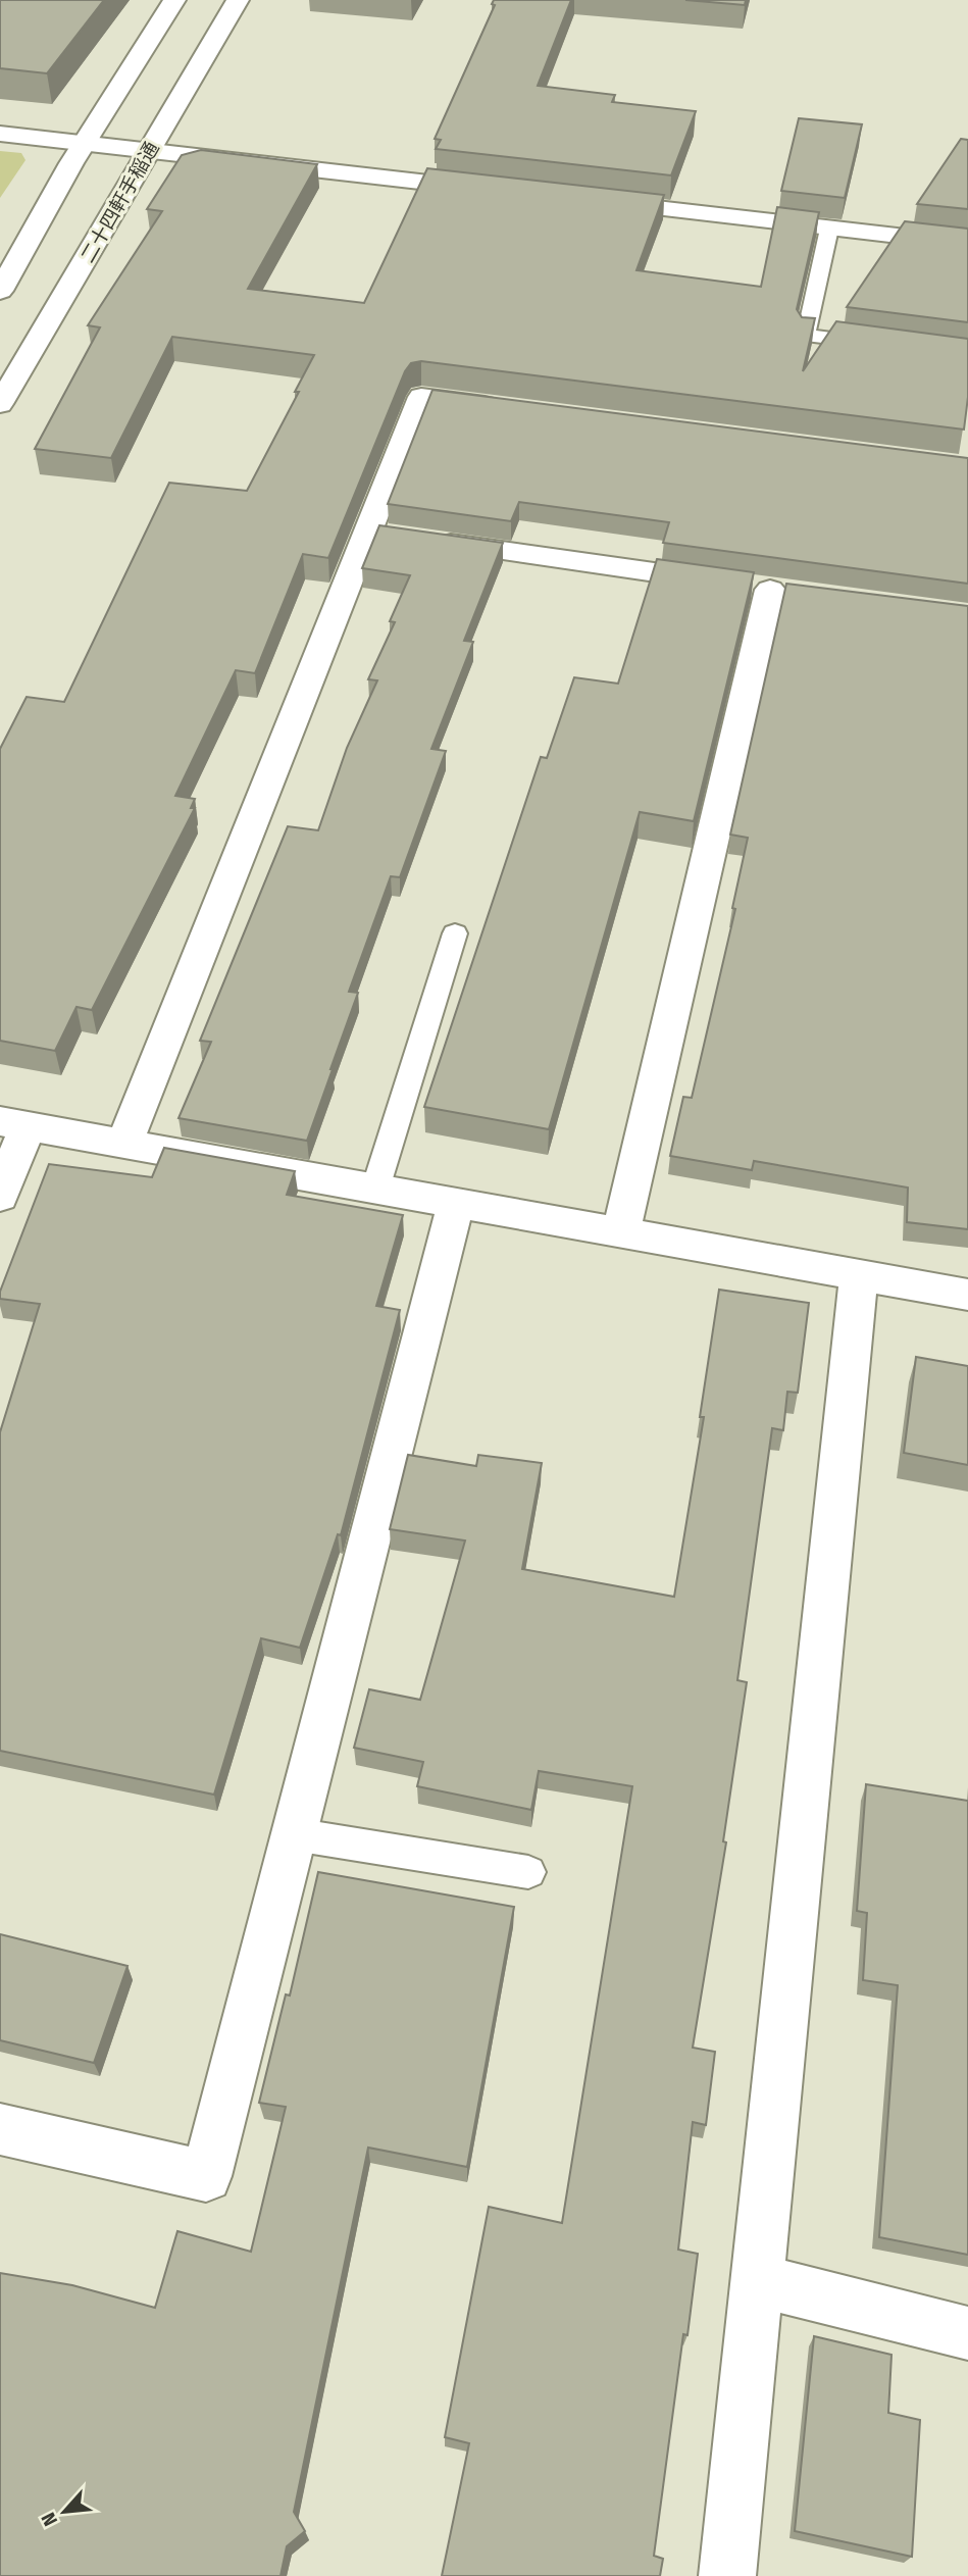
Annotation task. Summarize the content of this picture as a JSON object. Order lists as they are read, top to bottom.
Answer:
{
  "streets": {
    "street": ["二十四軒手稲通"]
  },
  "north": "bottom left"
}
